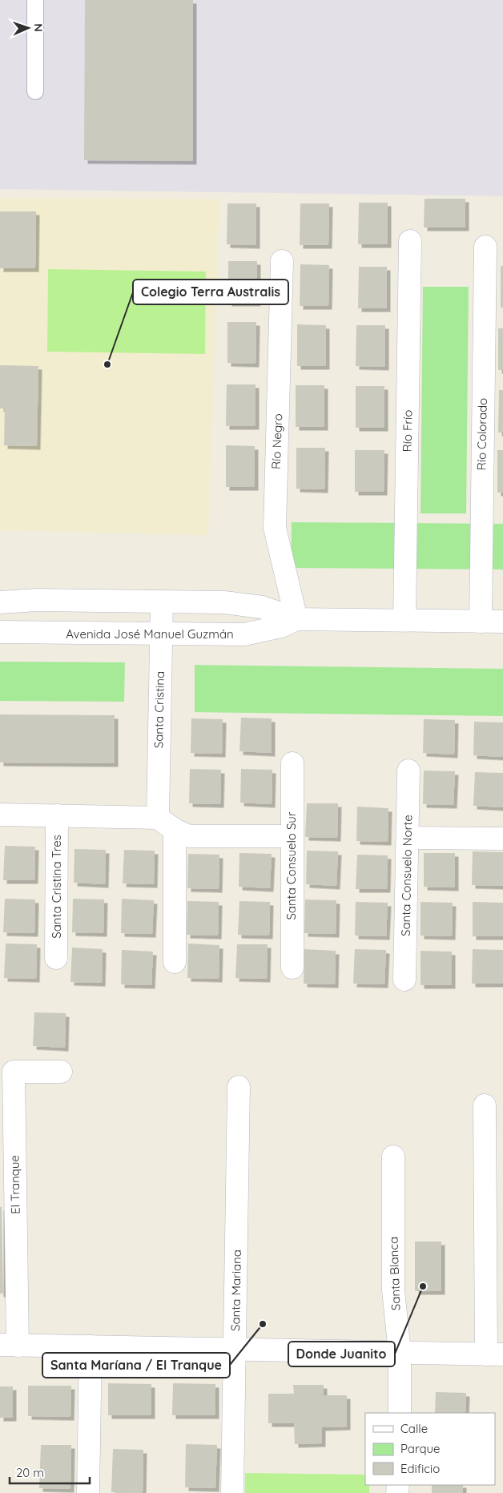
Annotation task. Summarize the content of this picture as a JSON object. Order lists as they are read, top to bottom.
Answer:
{
  "streets": {
    "street": [
      "Río Frío",
      "Río Colorado",
      "Río Negro",
      "Avenida José Manuel Guzmán",
      "Santa Cristina",
      "Santa Consuelo Sur",
      "Santa Consuelo Norte",
      "Santa Cristina Tres",
      "El Tranque",
      "Santa Blanca",
      "Santa Mariana"
    ]
  },
  "crossings": [
    ["Río Frío", "Avenida José Manuel Guzmán"],
    ["Río Colorado", "Avenida José Manuel Guzmán"],
    ["Río Negro", "Avenida José Manuel Guzmán"],
    ["Avenida José Manuel Guzmán", "Santa Cristina"]
  ],
  "places": ["Colegio Terra Australis", "Donde Juanito", "Santa Maríana / El Tranque"],
  "legend": ["Calle", "Parque", "Edificio"],
  "scale_bar": "20 m",
  "north": "right"
}
